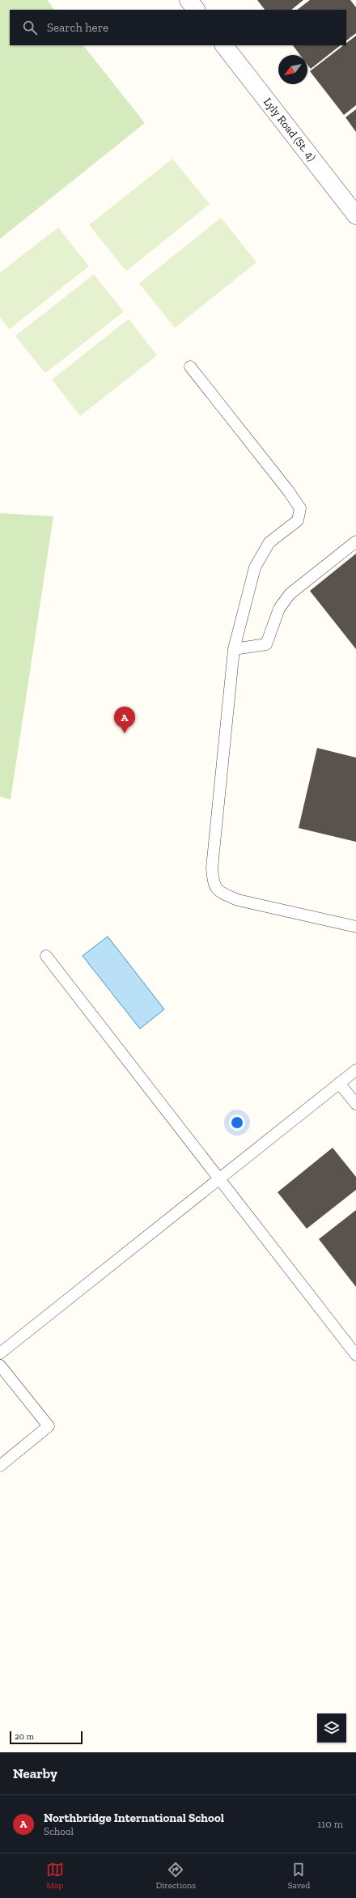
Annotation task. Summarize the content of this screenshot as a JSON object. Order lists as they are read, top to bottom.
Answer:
{
  "streets": {
    "street": ["Lyly Road (St. 4)"]
  },
  "scale_bar": "20 m",
  "north": "bottom left",
  "page": {
    "search": "Search here",
    "pins": "A",
    "scale": "20 m",
    "heading": "Nearby",
    "list": [
      {
        "mark": "A",
        "name": "Northbridge International School",
        "note": "School",
        "value": "110 m"
      }
    ],
    "nav": ["Map", "Directions", "Saved"]
  }
}
